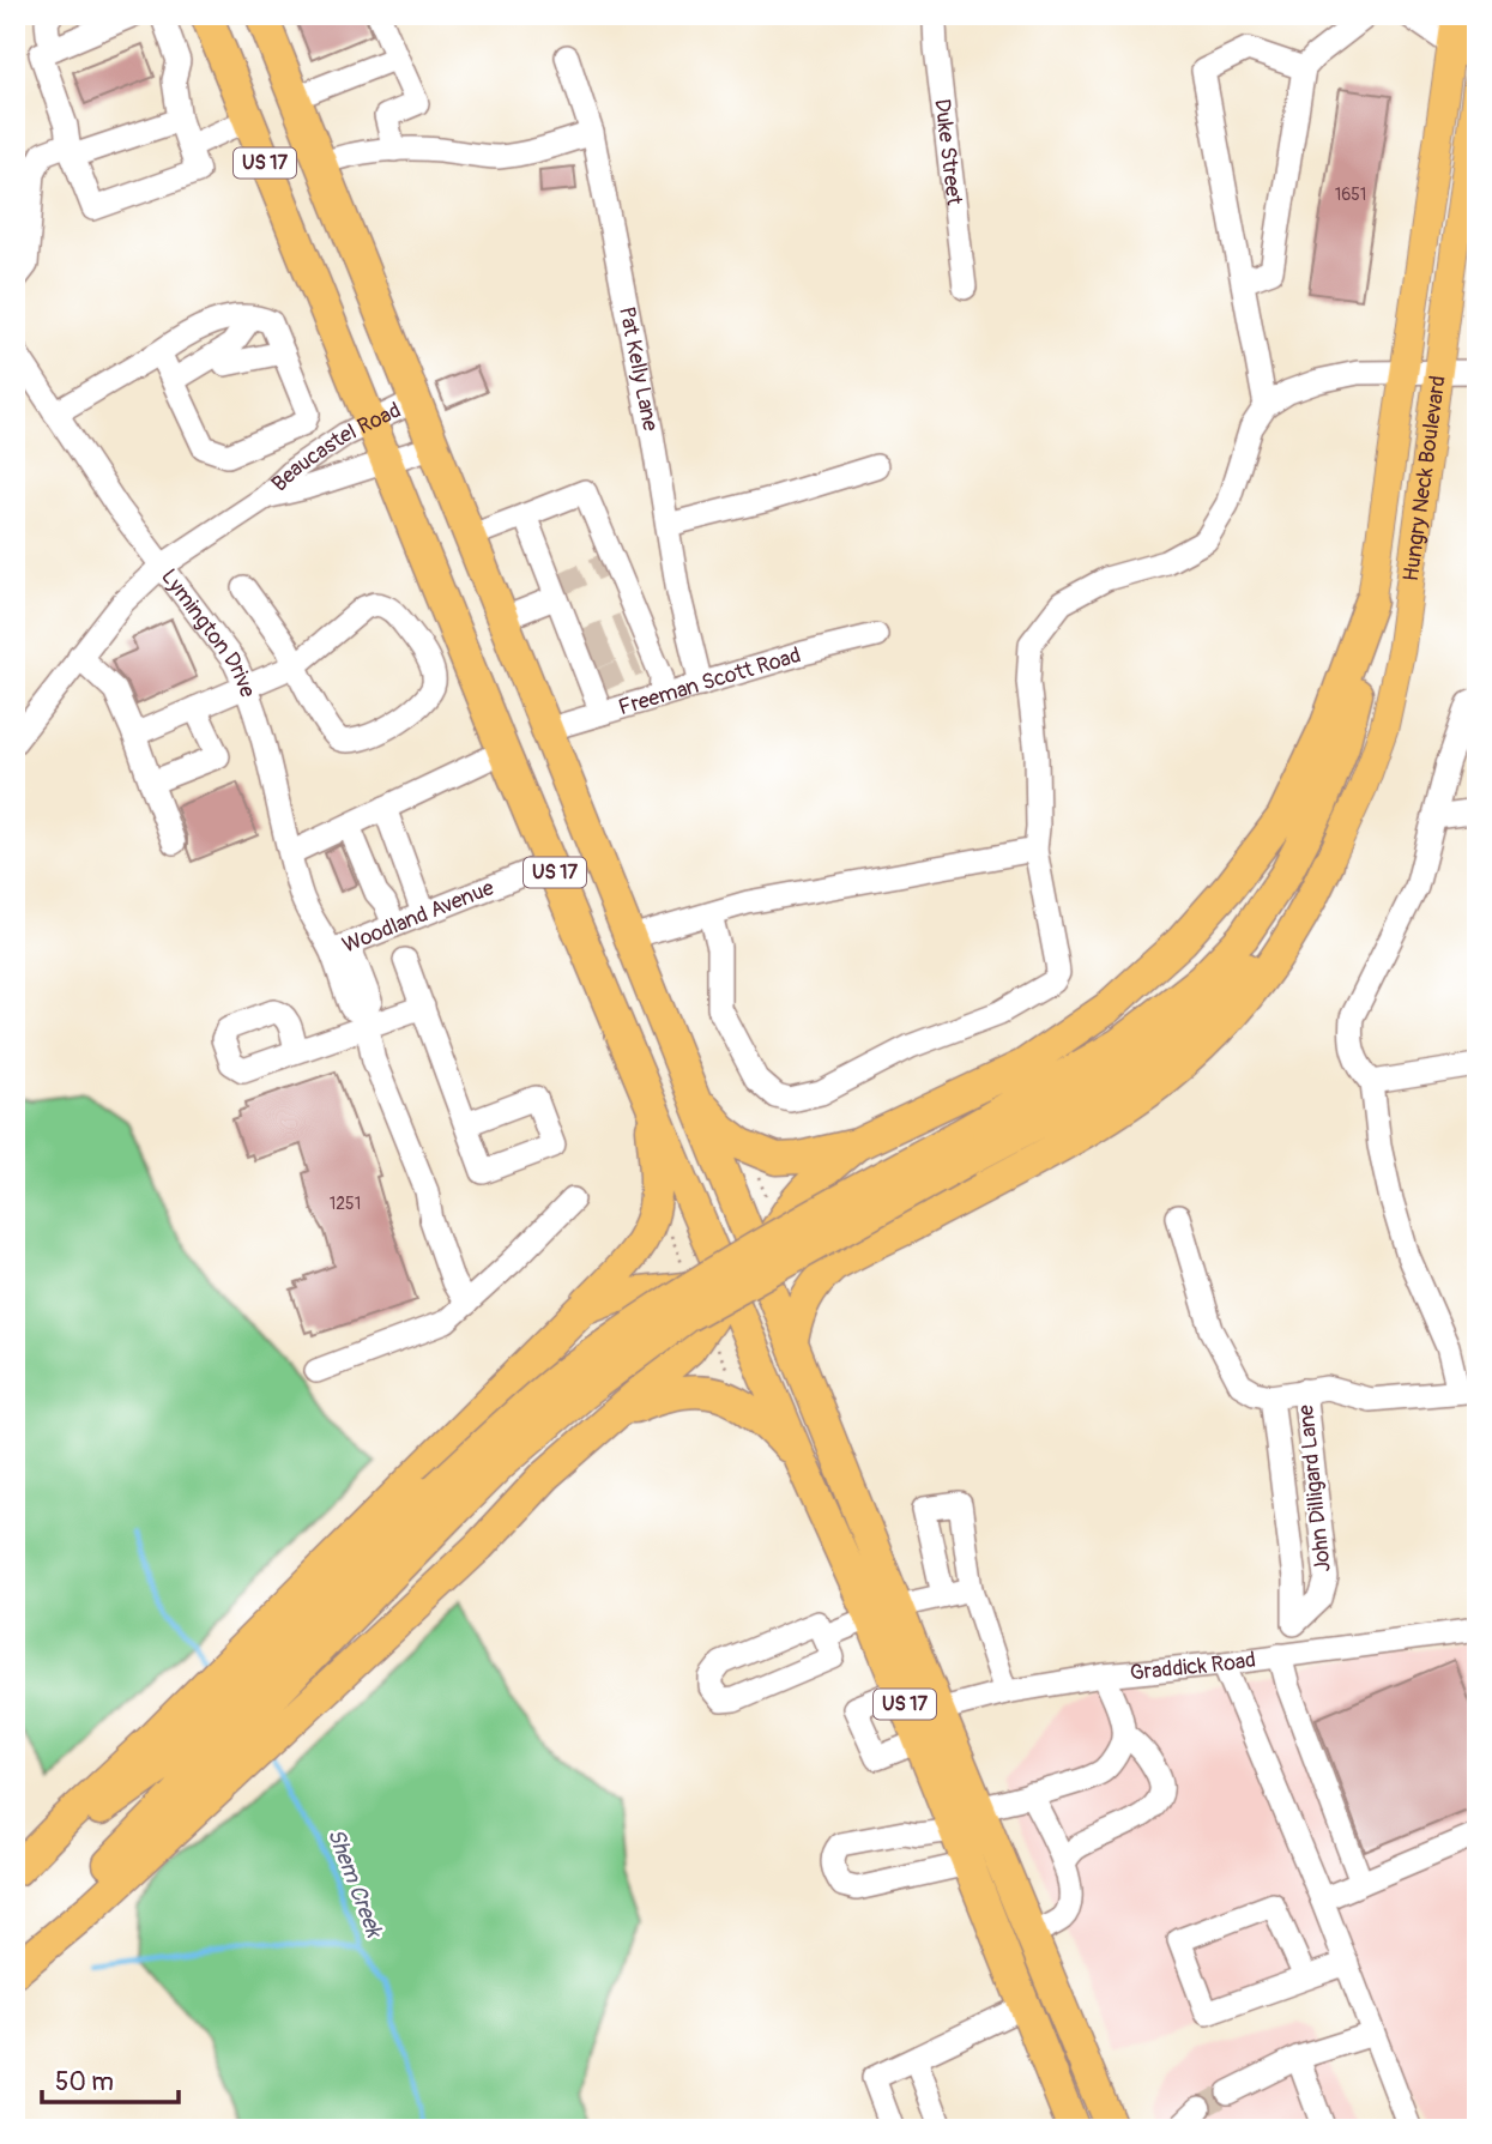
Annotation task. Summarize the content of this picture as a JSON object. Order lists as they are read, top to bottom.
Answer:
{
  "streets": {
    "highway": ["US 17"],
    "main road": ["Hungry Neck Boulevard"],
    "street": [
      "Duke Street",
      "Pat Kelly Lane",
      "Beaucastel Road",
      "Lymington Drive",
      "Freeman Scott Road",
      "Woodland Avenue",
      "John Dilligard Lane",
      "Graddick Road"
    ]
  },
  "crossings": [
    ["US 17", "Beaucastel Road"],
    ["US 17", "Freeman Scott Road"],
    ["US 17", "Woodland Avenue"],
    ["US 17", "Graddick Road"],
    ["Pat Kelly Lane", "Freeman Scott Road"],
    ["Beaucastel Road", "Lymington Drive"],
    ["Lymington Drive", "Woodland Avenue"],
    ["John Dilligard Lane", "Graddick Road"]
  ],
  "water": ["Shem Creek"],
  "house_numbers": ["1651", "1251"],
  "scale_bar": "50 m"
}
